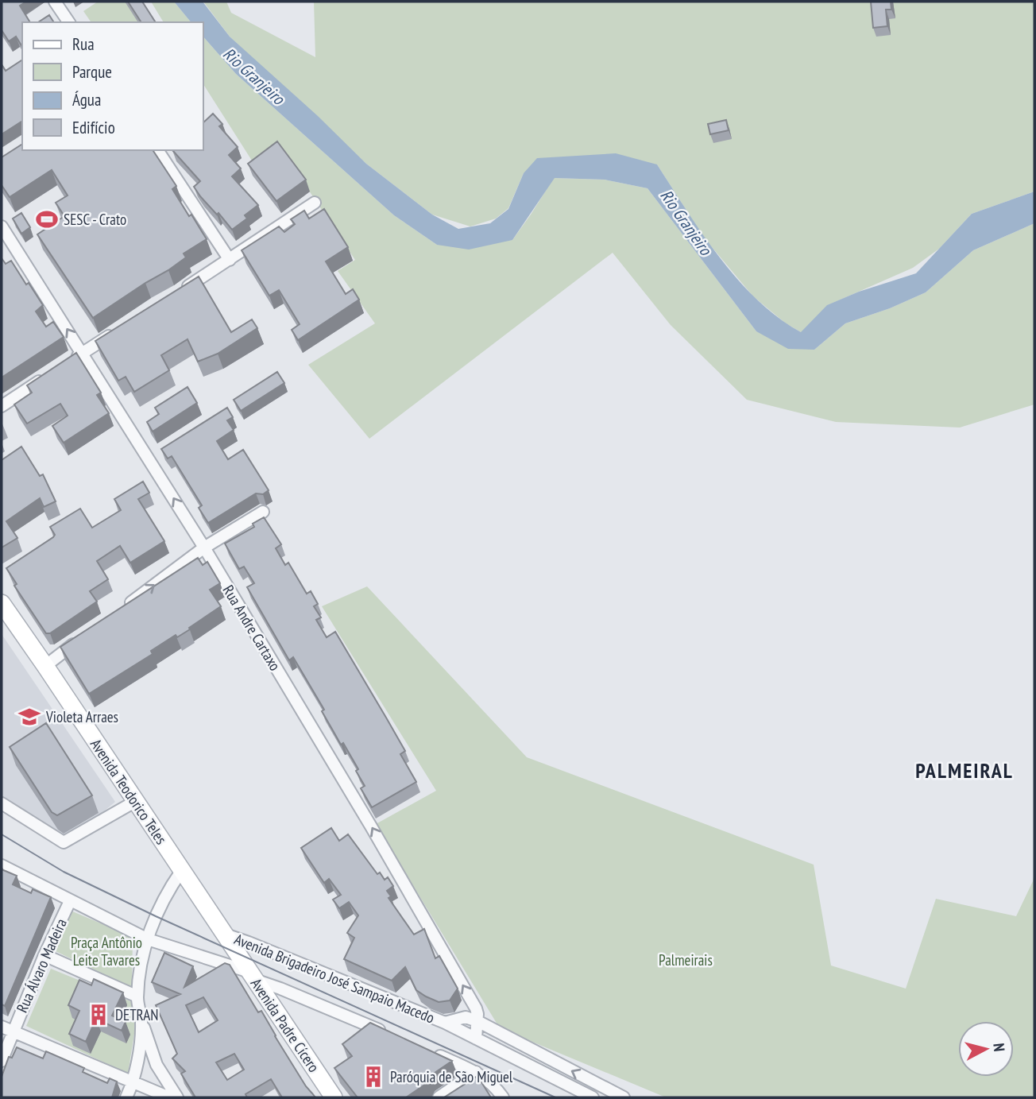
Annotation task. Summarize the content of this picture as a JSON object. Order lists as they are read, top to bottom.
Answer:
{
  "streets": {
    "main road": ["Avenida Teodorico Teles", "Avenida Padre Cícero"],
    "street": ["Rua Andre Cartaxo", "Rua Álvaro Madeira", "Avenida Brigadeiro José Sampaio Macedo"]
  },
  "crossings": [
    ["Rua Andre Cartaxo", "Avenida Brigadeiro José Sampaio Macedo"],
    ["Avenida Teodorico Teles", "Avenida Brigadeiro José Sampaio Macedo"],
    ["Avenida Teodorico Teles", "Avenida Padre Cícero"],
    ["Rua Álvaro Madeira", "Avenida Brigadeiro José Sampaio Macedo"],
    ["Avenida Brigadeiro José Sampaio Macedo", "Avenida Padre Cícero"]
  ],
  "one_way": ["Rua Andre Cartaxo"],
  "districts": ["PALMEIRAL"],
  "water": ["Rio Granjeiro"],
  "parks": ["Praça Antônio Leite Tavares", "Palmeirais"],
  "places": {
    "sports": ["SESC - Crato"],
    "school or university": ["Violeta Arraes"],
    "building": ["DETRAN", "Paróquia de São Miguel"]
  },
  "legend": [
    "Rua",
    "Parque",
    "Água",
    "Edifício"
  ],
  "north": "right"
}
